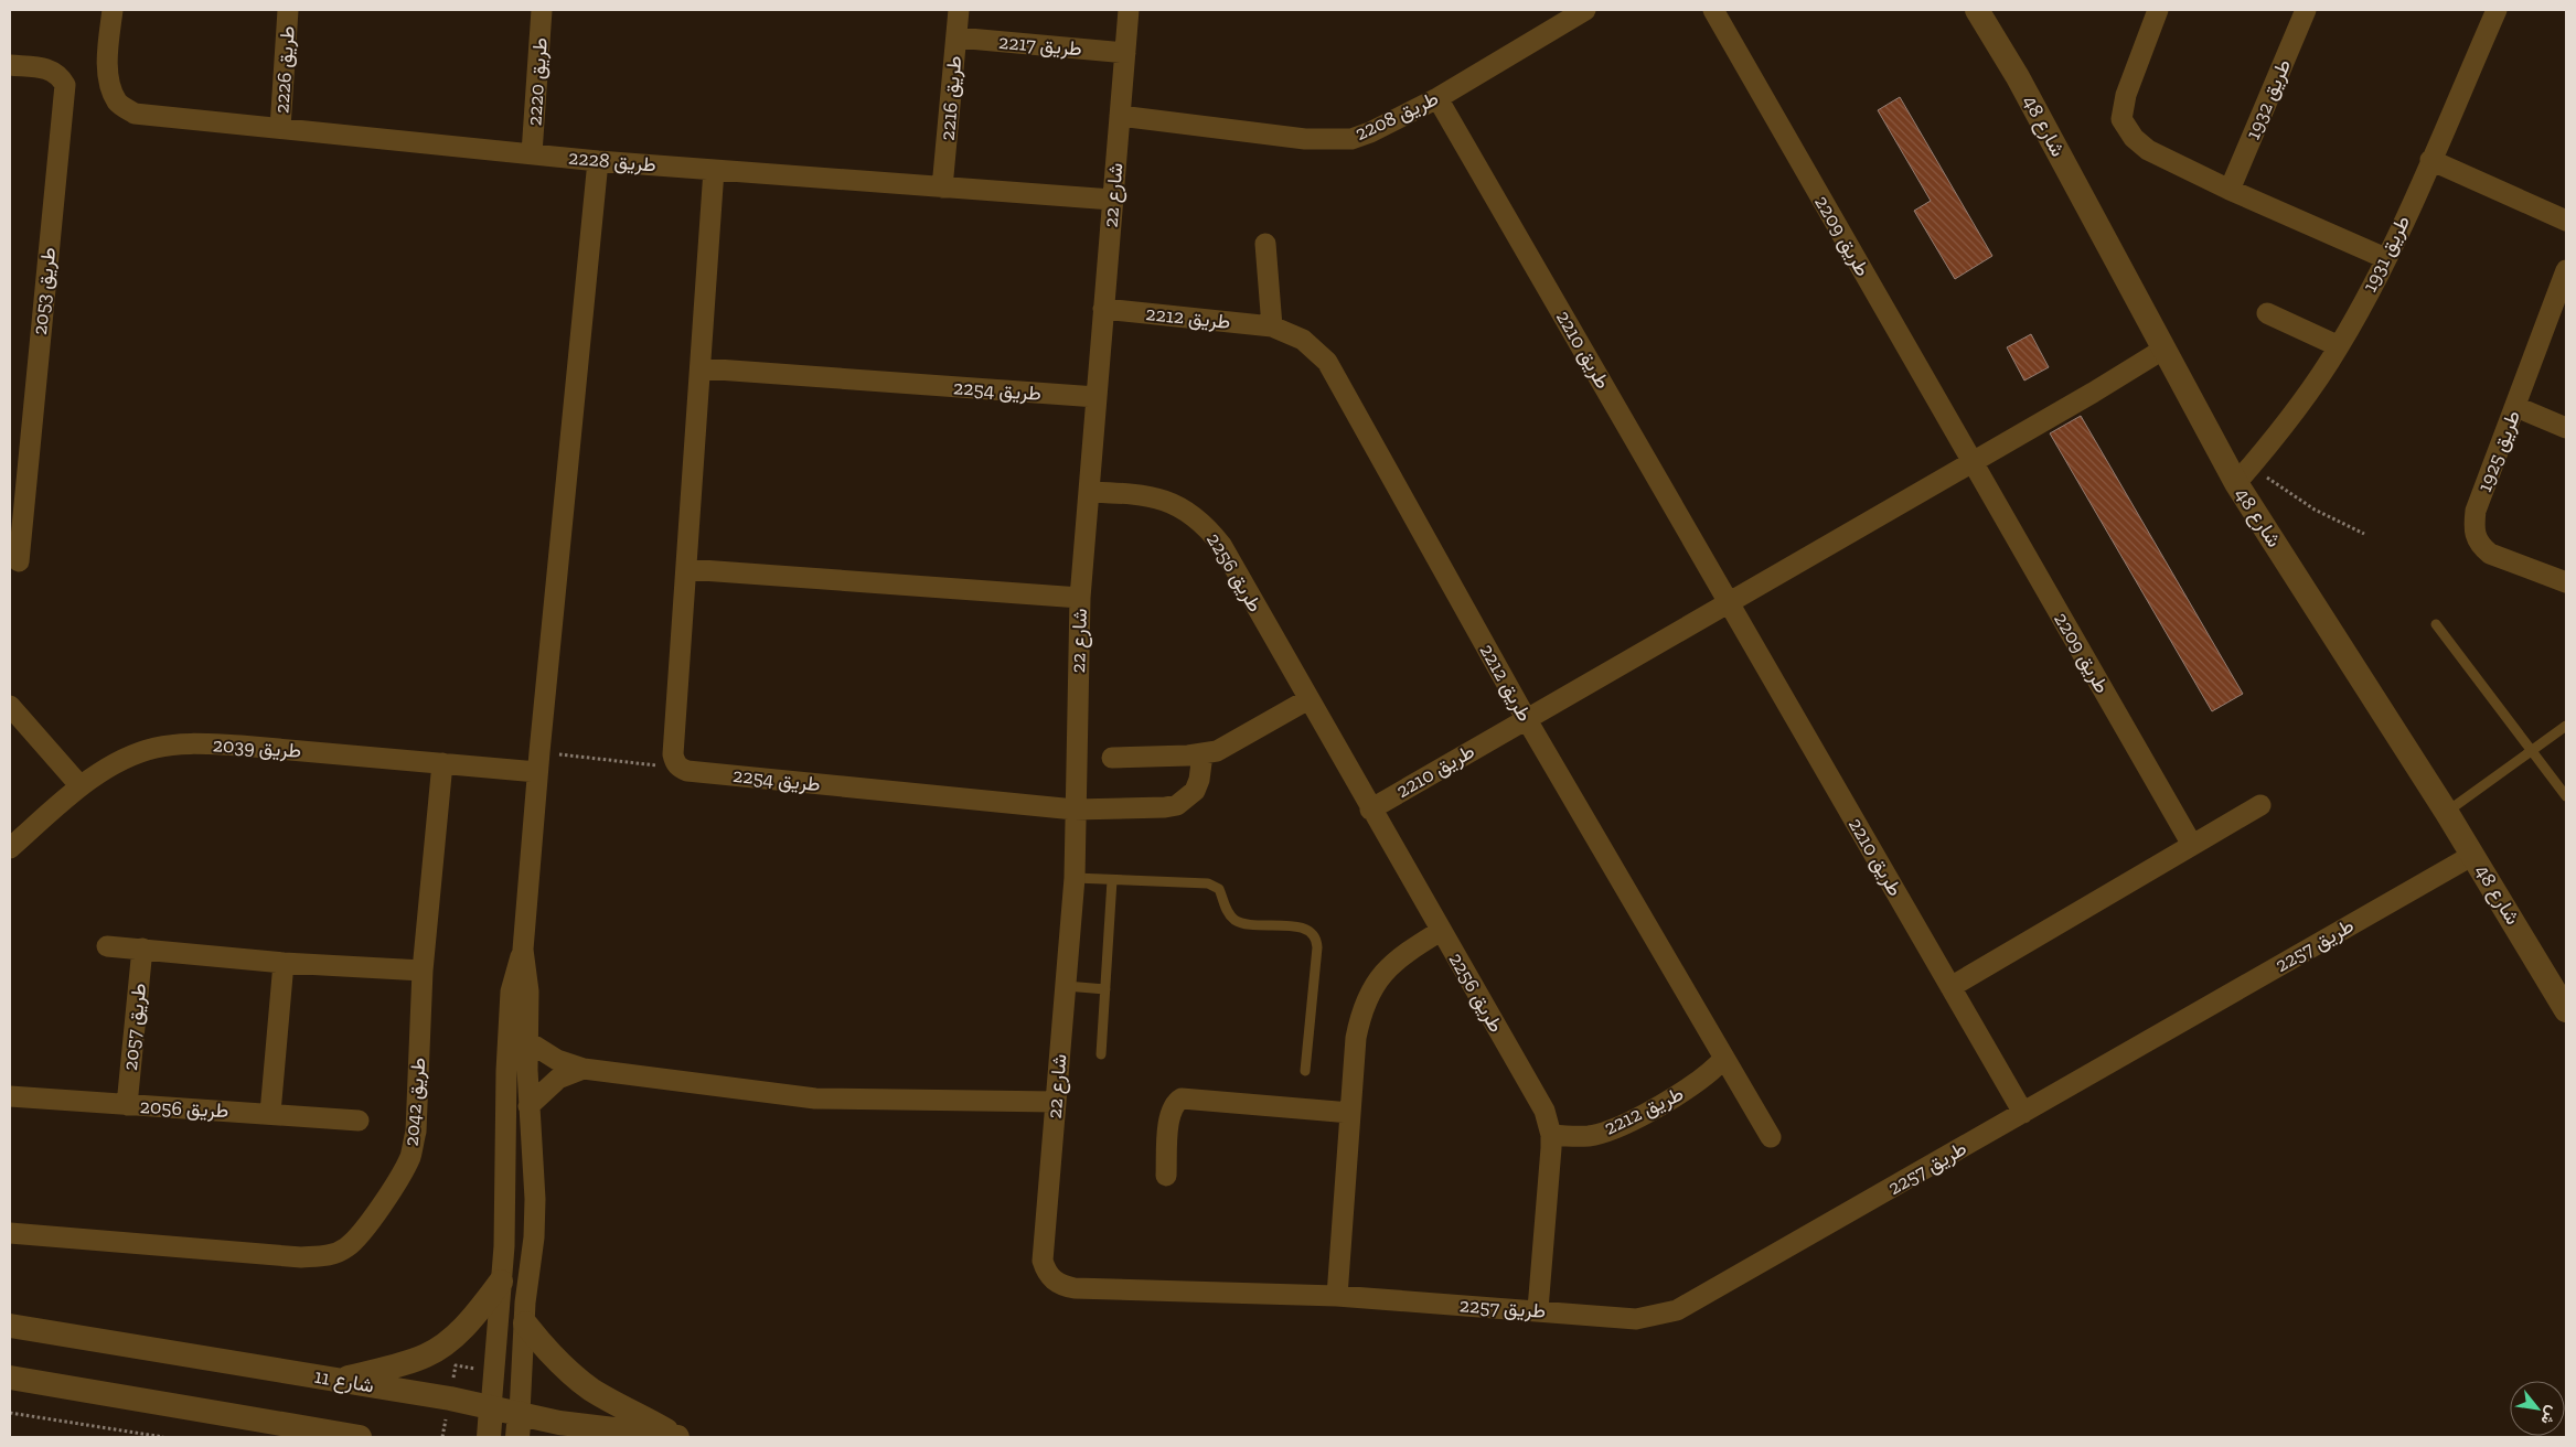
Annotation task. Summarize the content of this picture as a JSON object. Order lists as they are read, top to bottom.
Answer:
{
  "streets": {
    "street": [
      "طريق 2217",
      "طريق 2226",
      "طريق 2220",
      "طريق 2216",
      "طريق 1932",
      "طريق 2208",
      "شارع 48",
      "طريق 2228",
      "شارع 22",
      "طريق 2209",
      "طريق 1931",
      "طريق 2053",
      "طريق 2212",
      "طريق 2210",
      "طريق 2254",
      "طريق 1925",
      "طريق 2256",
      "طريق 2039",
      "طريق 2257",
      "طريق 2057",
      "طريق 2042",
      "طريق 2056",
      "شارع 11"
    ]
  },
  "crossings": [
    ["طريق 2217", "طريق 2216"],
    ["طريق 2217", "شارع 22"],
    ["طريق 2226", "طريق 2228"],
    ["طريق 2220", "طريق 2228"],
    ["طريق 2216", "طريق 2228"],
    ["طريق 2208", "شارع 22"],
    ["طريق 2208", "طريق 2210"],
    ["شارع 48", "طريق 1931"],
    ["شارع 48", "طريق 2257"],
    ["طريق 2228", "شارع 22"],
    ["شارع 22", "طريق 2212"],
    ["شارع 22", "طريق 2254"],
    ["شارع 22", "طريق 2256"],
    ["شارع 22", "طريق 2257"],
    ["طريق 2212", "طريق 2210"],
    ["طريق 2212", "طريق 2256"],
    ["طريق 2210", "طريق 2256"],
    ["طريق 2210", "طريق 2257"],
    ["طريق 2256", "طريق 2257"],
    ["طريق 2039", "طريق 2042"],
    ["طريق 2057", "طريق 2056"]
  ],
  "north": "bottom right"
}
